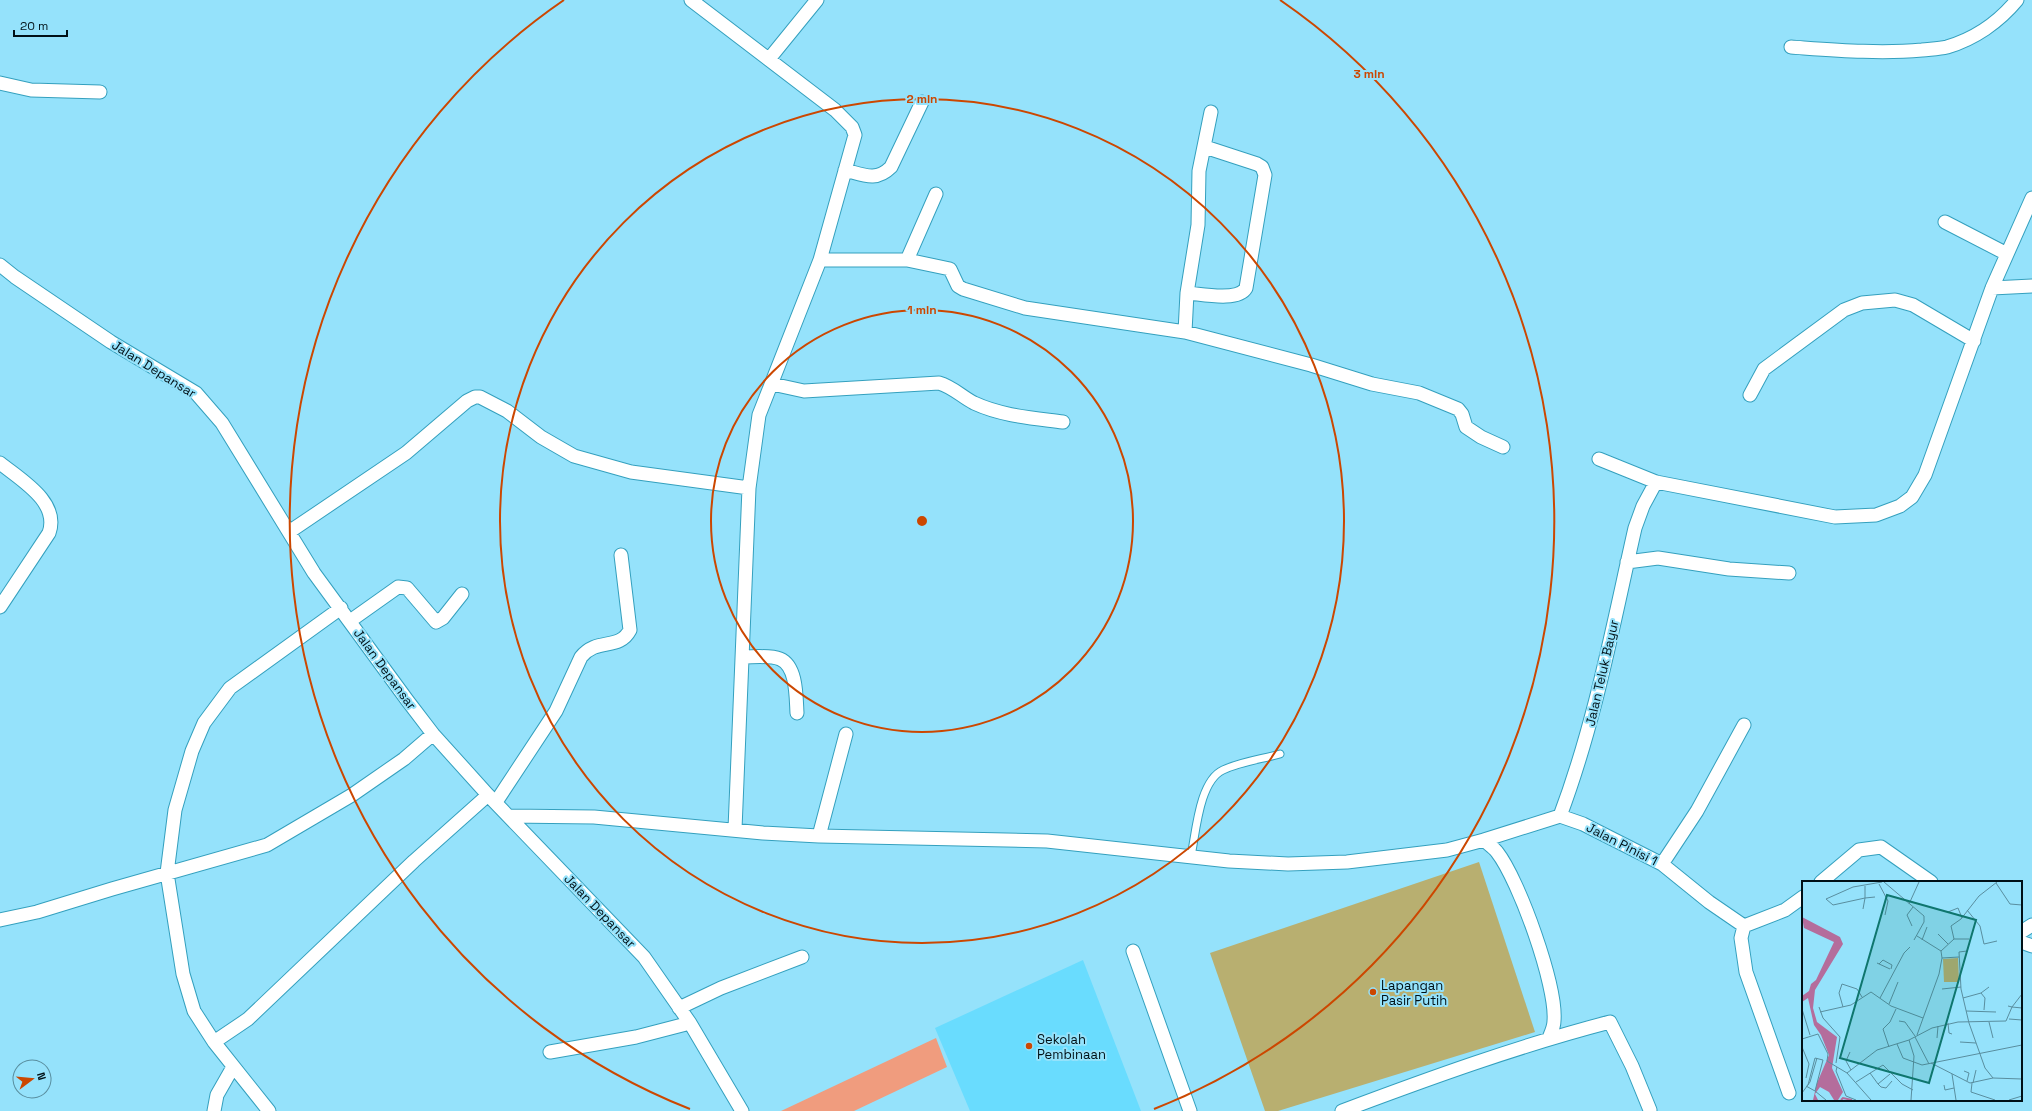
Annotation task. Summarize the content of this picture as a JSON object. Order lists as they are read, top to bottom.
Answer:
{
  "streets": {
    "street": ["Jalan Depansar", "Jalan Teluk Bayur", "Jalan Pinisi 1"]
  },
  "crossings": [
    ["Jalan Teluk Bayur", "Jalan Pinisi 1"]
  ],
  "places": ["Lapangan Pasir Putih", "Sekolah Pembinaan"],
  "scale_bar": "20 m",
  "north": "right",
  "rings": ["3 min", "2 min", "1 min"]
}
